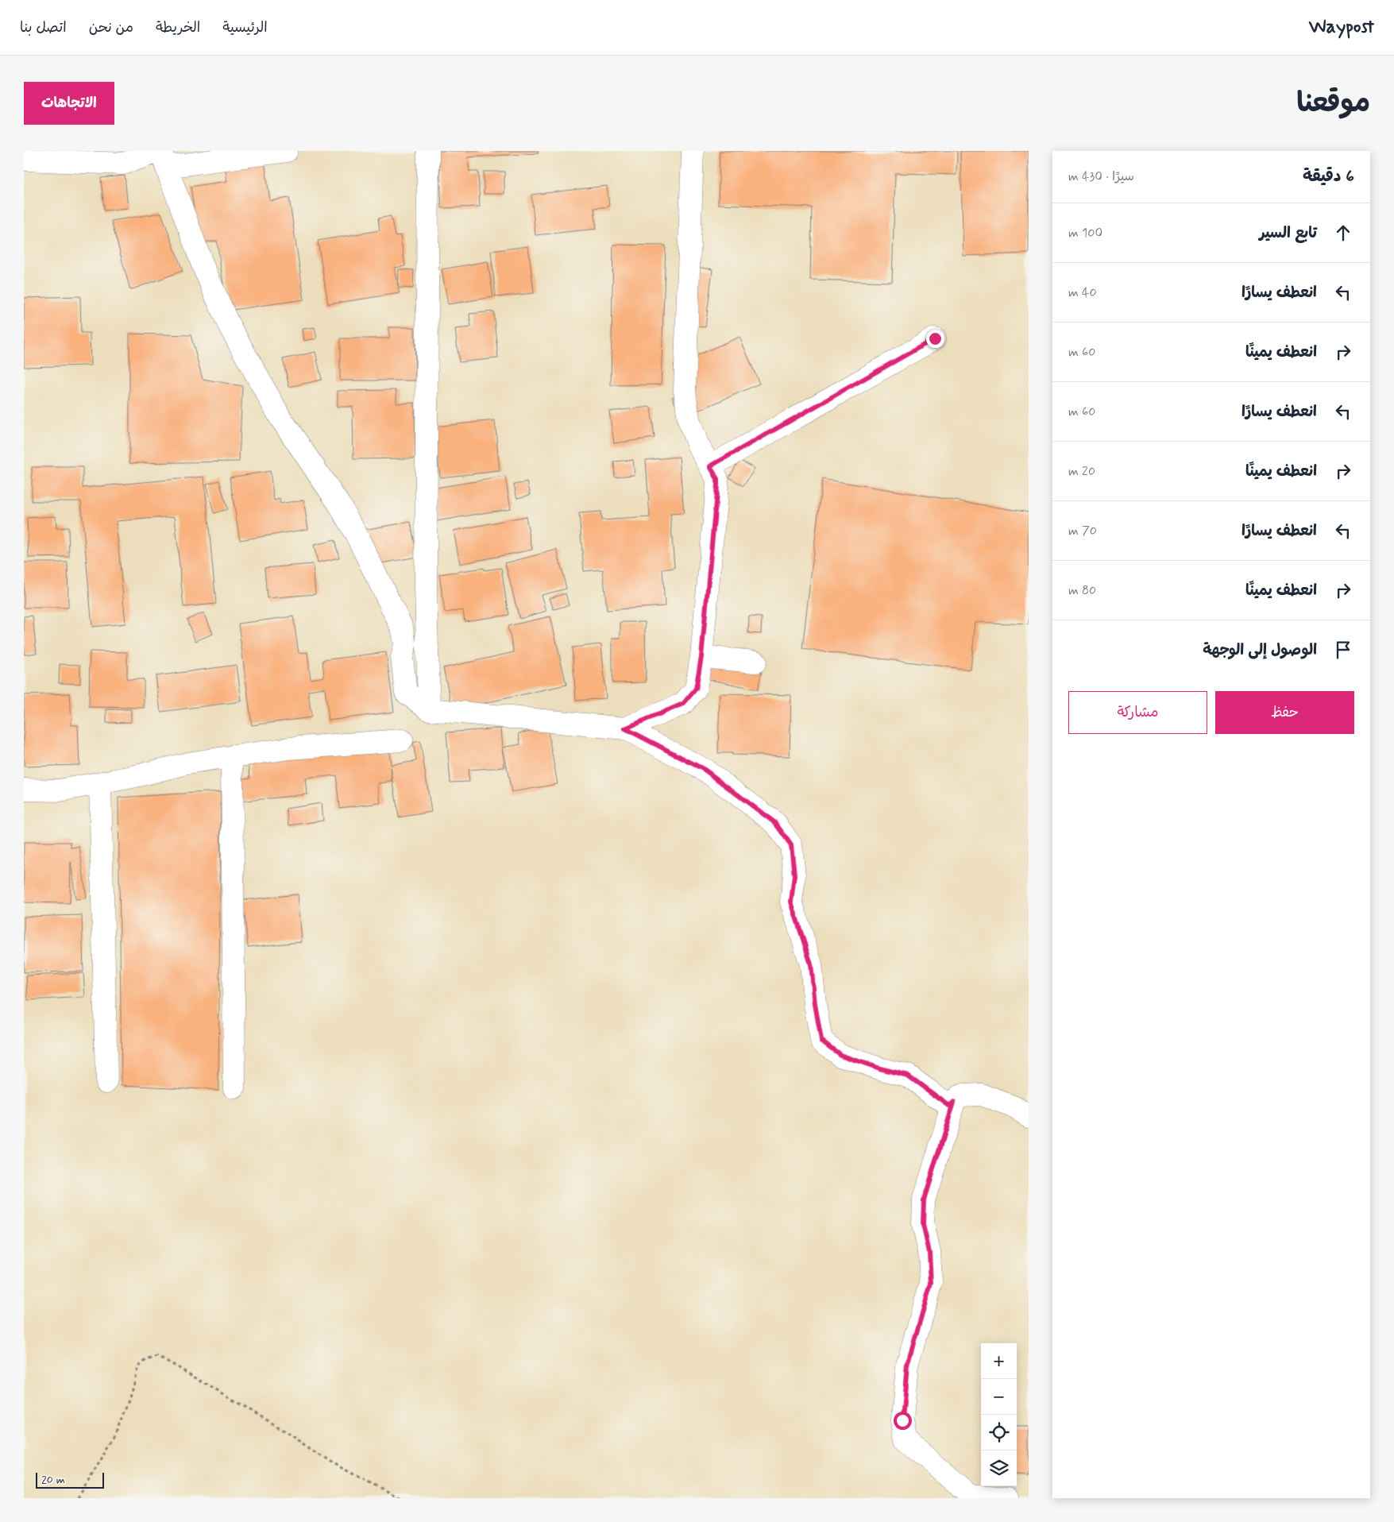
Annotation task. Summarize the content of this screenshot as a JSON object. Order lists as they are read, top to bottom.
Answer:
{
  "scale_bar": "20 m",
  "page": {
    "header": "Waypost",
    "nav": [
      "الرئيسية",
      "الخريطة",
      "من نحن",
      "اتصل بنا"
    ],
    "title": "موقعنا",
    "buttons": [
      "الاتجاهات",
      ["حفظ", "مشاركة"]
    ],
    "heading": ["6 دقيقة", "سيرًا · 430 m"],
    "list": [
      ["تابع السير", "100 m"],
      ["انعطف يسارًا", "40 m"],
      ["انعطف يمينًا", "60 m"],
      ["انعطف يسارًا", "60 m"],
      ["انعطف يمينًا", "20 m"],
      ["انعطف يسارًا", "70 m"],
      ["انعطف يمينًا", "80 m"],
      "الوصول إلى الوجهة"
    ],
    "map_buttons": ["+", "−"],
    "scale": "20 m"
  }
}
